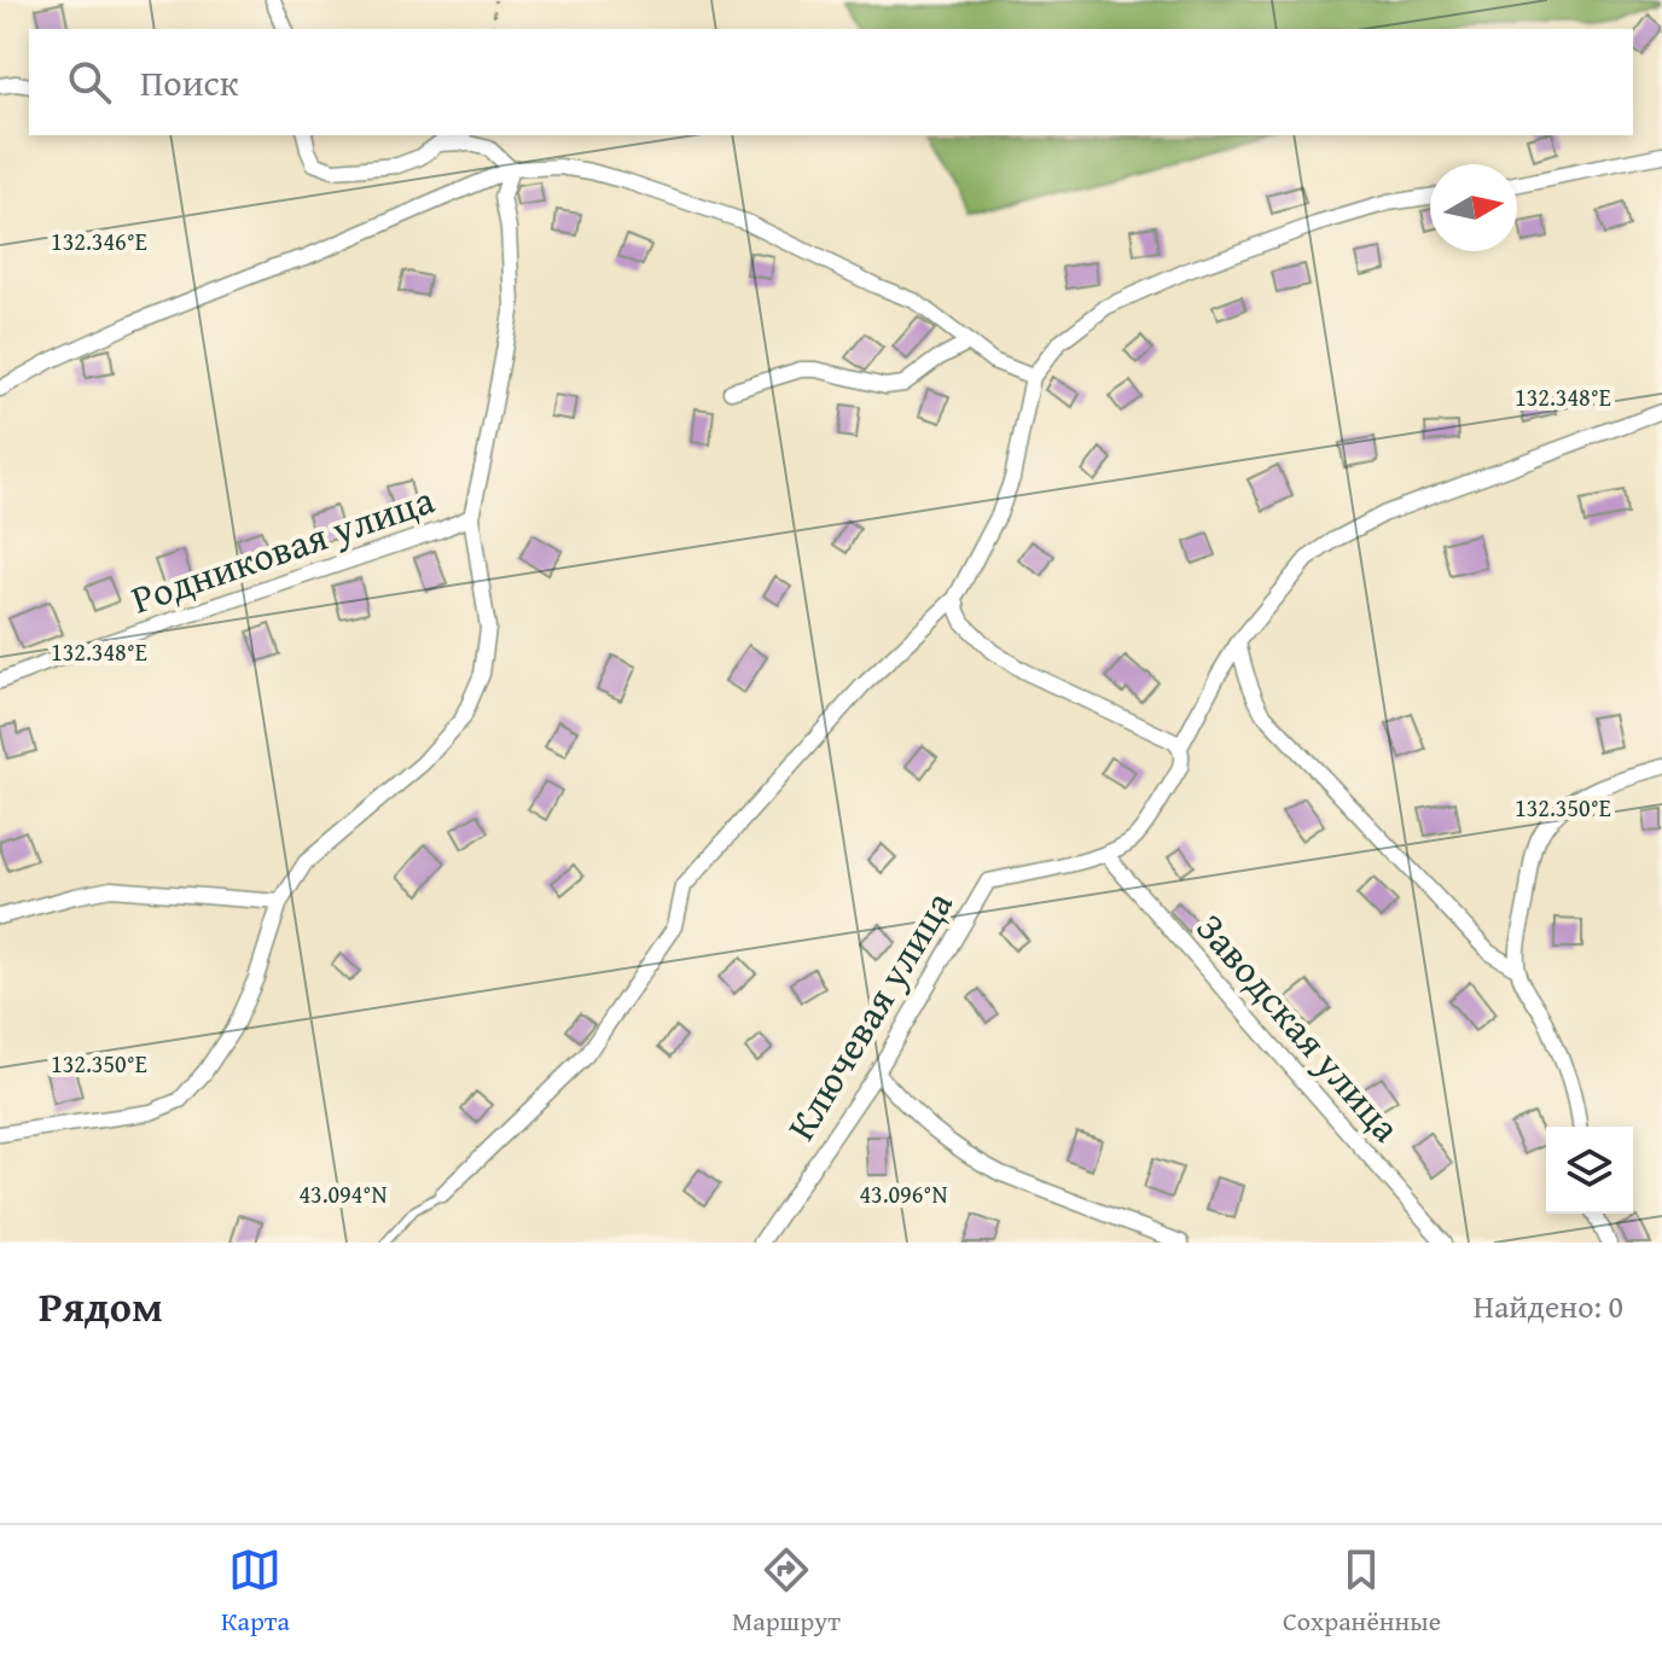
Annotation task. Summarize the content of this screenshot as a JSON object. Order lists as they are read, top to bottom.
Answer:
{
  "streets": {
    "street": ["Родниковая улица", "Ключевая улица", "Заводская улица"]
  },
  "crossings": [
    ["Ключевая улица", "Заводская улица"]
  ],
  "north": "right",
  "page": {
    "search": "Поиск",
    "heading": ["Рядом", "Найдено: 0"],
    "nav": ["Карта", "Маршрут", "Сохранённые"]
  },
  "coordinates": [
    "132.346°E",
    "132.348°E",
    "132.350°E",
    "43.094°N",
    "43.096°N"
  ]
}
